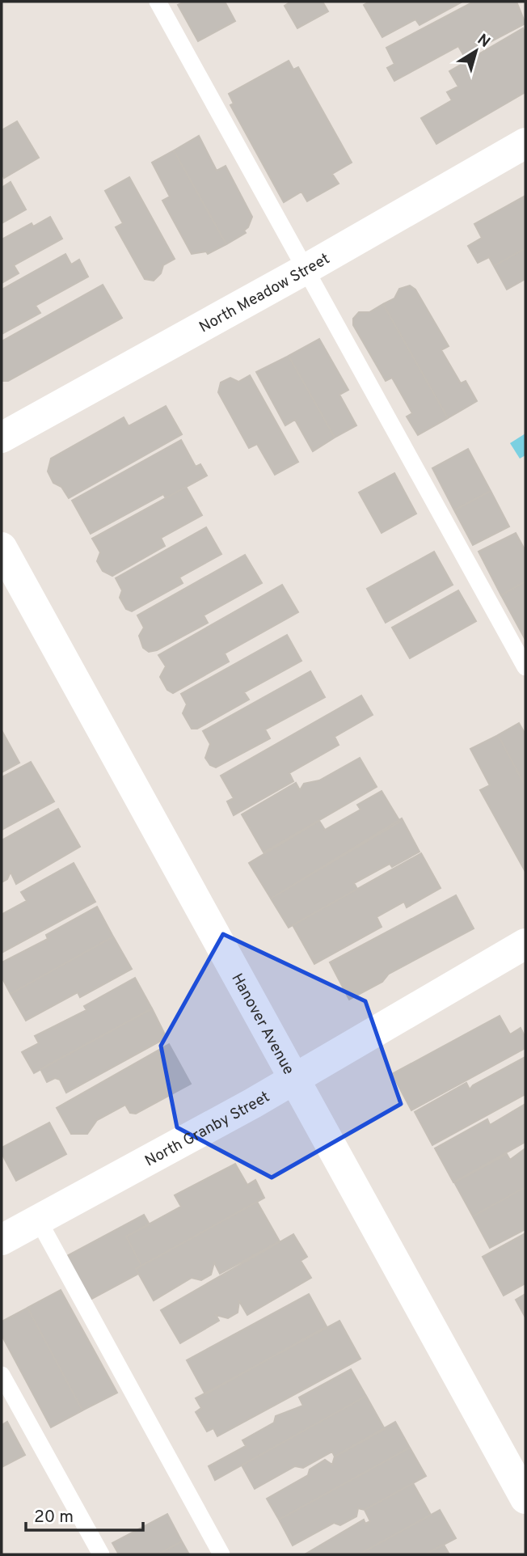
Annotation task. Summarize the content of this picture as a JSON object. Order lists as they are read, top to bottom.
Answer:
{
  "streets": {
    "street": ["North Meadow Street", "Hanover Avenue", "North Granby Street"]
  },
  "crossings": [
    ["Hanover Avenue", "North Granby Street"]
  ],
  "scale_bar": "20 m",
  "north": "top right"
}
